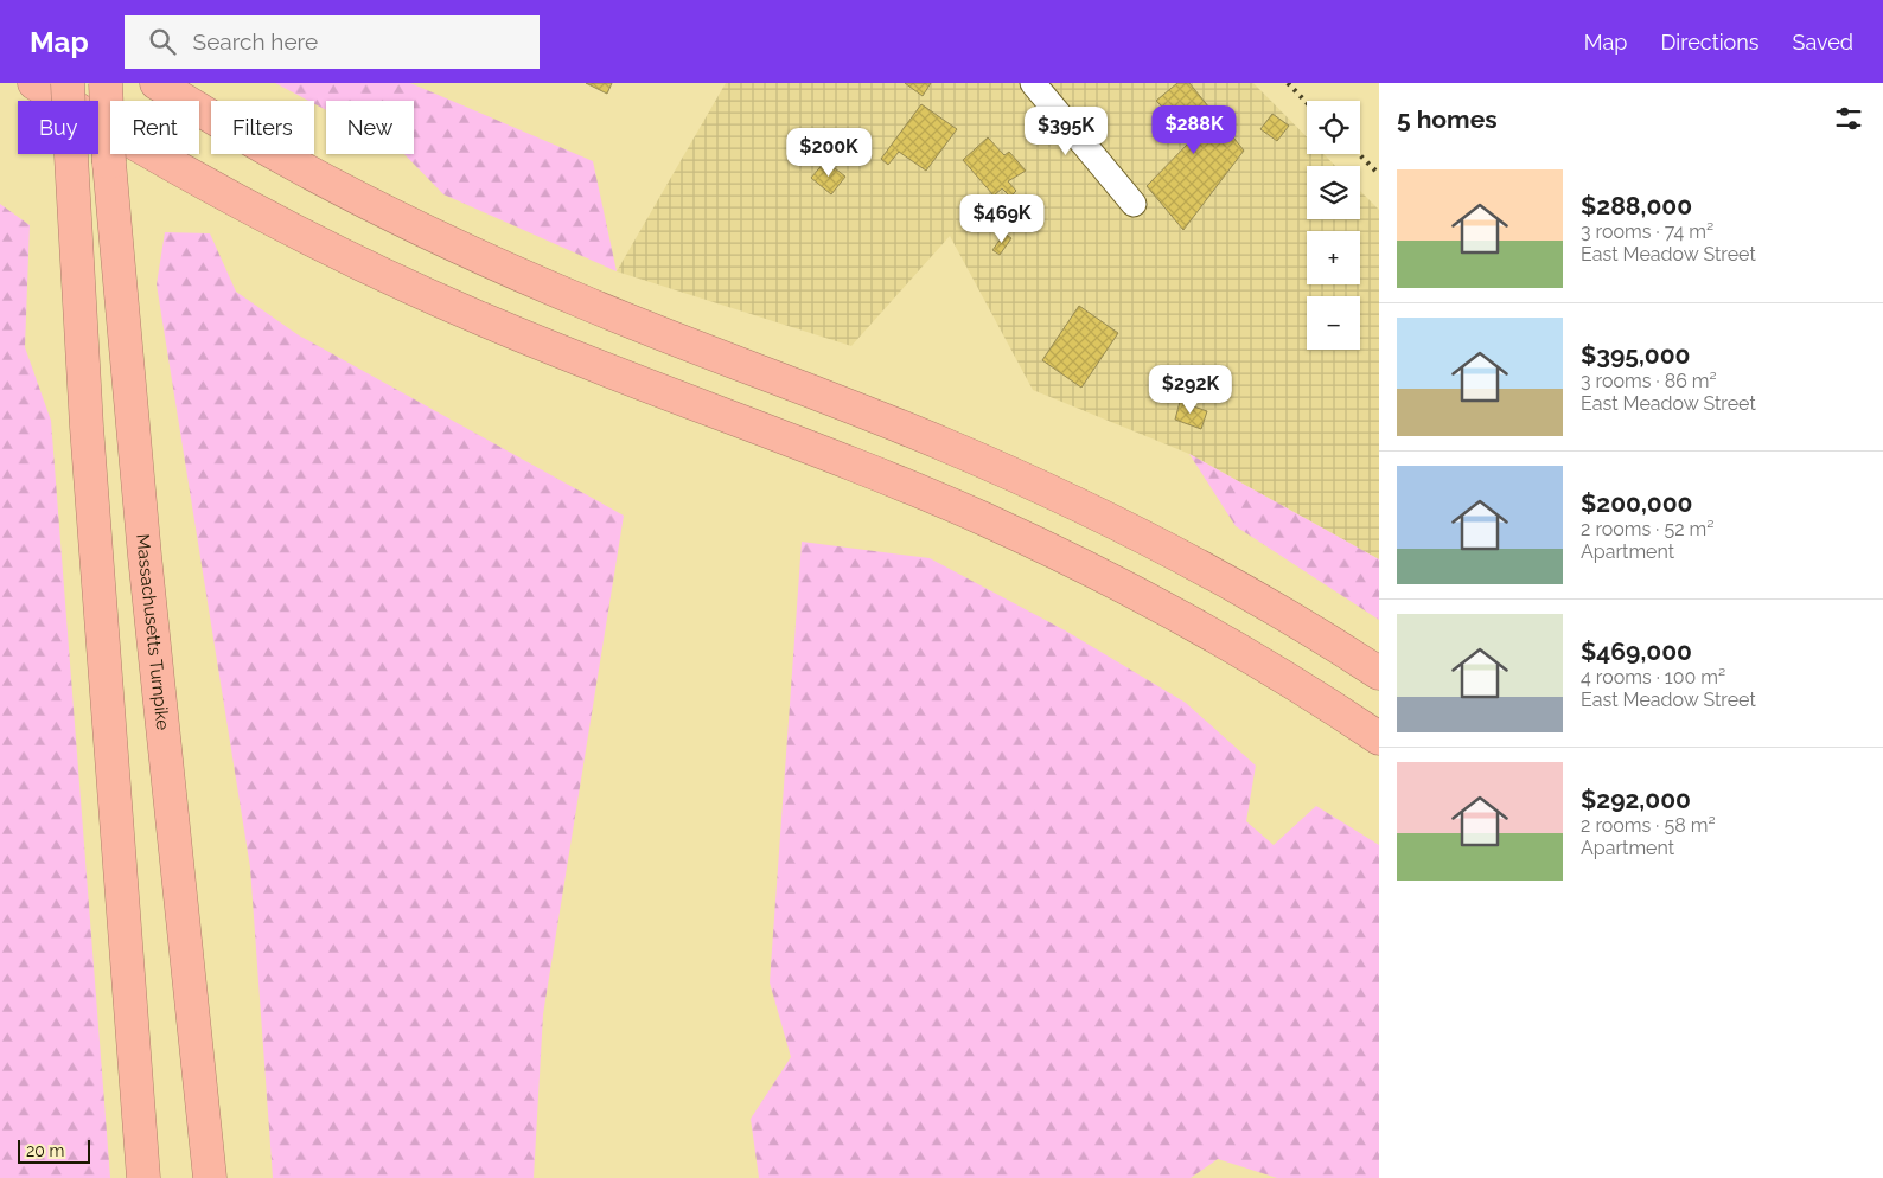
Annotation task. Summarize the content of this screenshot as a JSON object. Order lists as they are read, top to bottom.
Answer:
{
  "streets": {
    "highway": ["Massachusetts Turnpike"]
  },
  "scale_bar": "20 m",
  "page": {
    "header": "Map",
    "search": "Search here",
    "nav": ["Map", "Directions", "Saved"],
    "heading": "5 homes",
    "map_buttons": ["+", "−"],
    "chip": [
      "Buy",
      "Rent",
      "Filters",
      "New"
    ],
    "price": [
      "$288K",
      "$395K",
      "$200K",
      "$469K",
      "$292K"
    ],
    "list": [
      {
        "name": "$288,000",
        "note": "3 rooms · 74 m² · East Meadow Street"
      },
      {
        "name": "$395,000",
        "note": "3 rooms · 86 m² · East Meadow Street"
      },
      {
        "name": "$200,000",
        "note": "2 rooms · 52 m² · Apartment"
      },
      {
        "name": "$469,000",
        "note": "4 rooms · 100 m² · East Meadow Street"
      },
      {
        "name": "$292,000",
        "note": "2 rooms · 58 m² · Apartment"
      }
    ],
    "scale": "20 m"
  }
}
